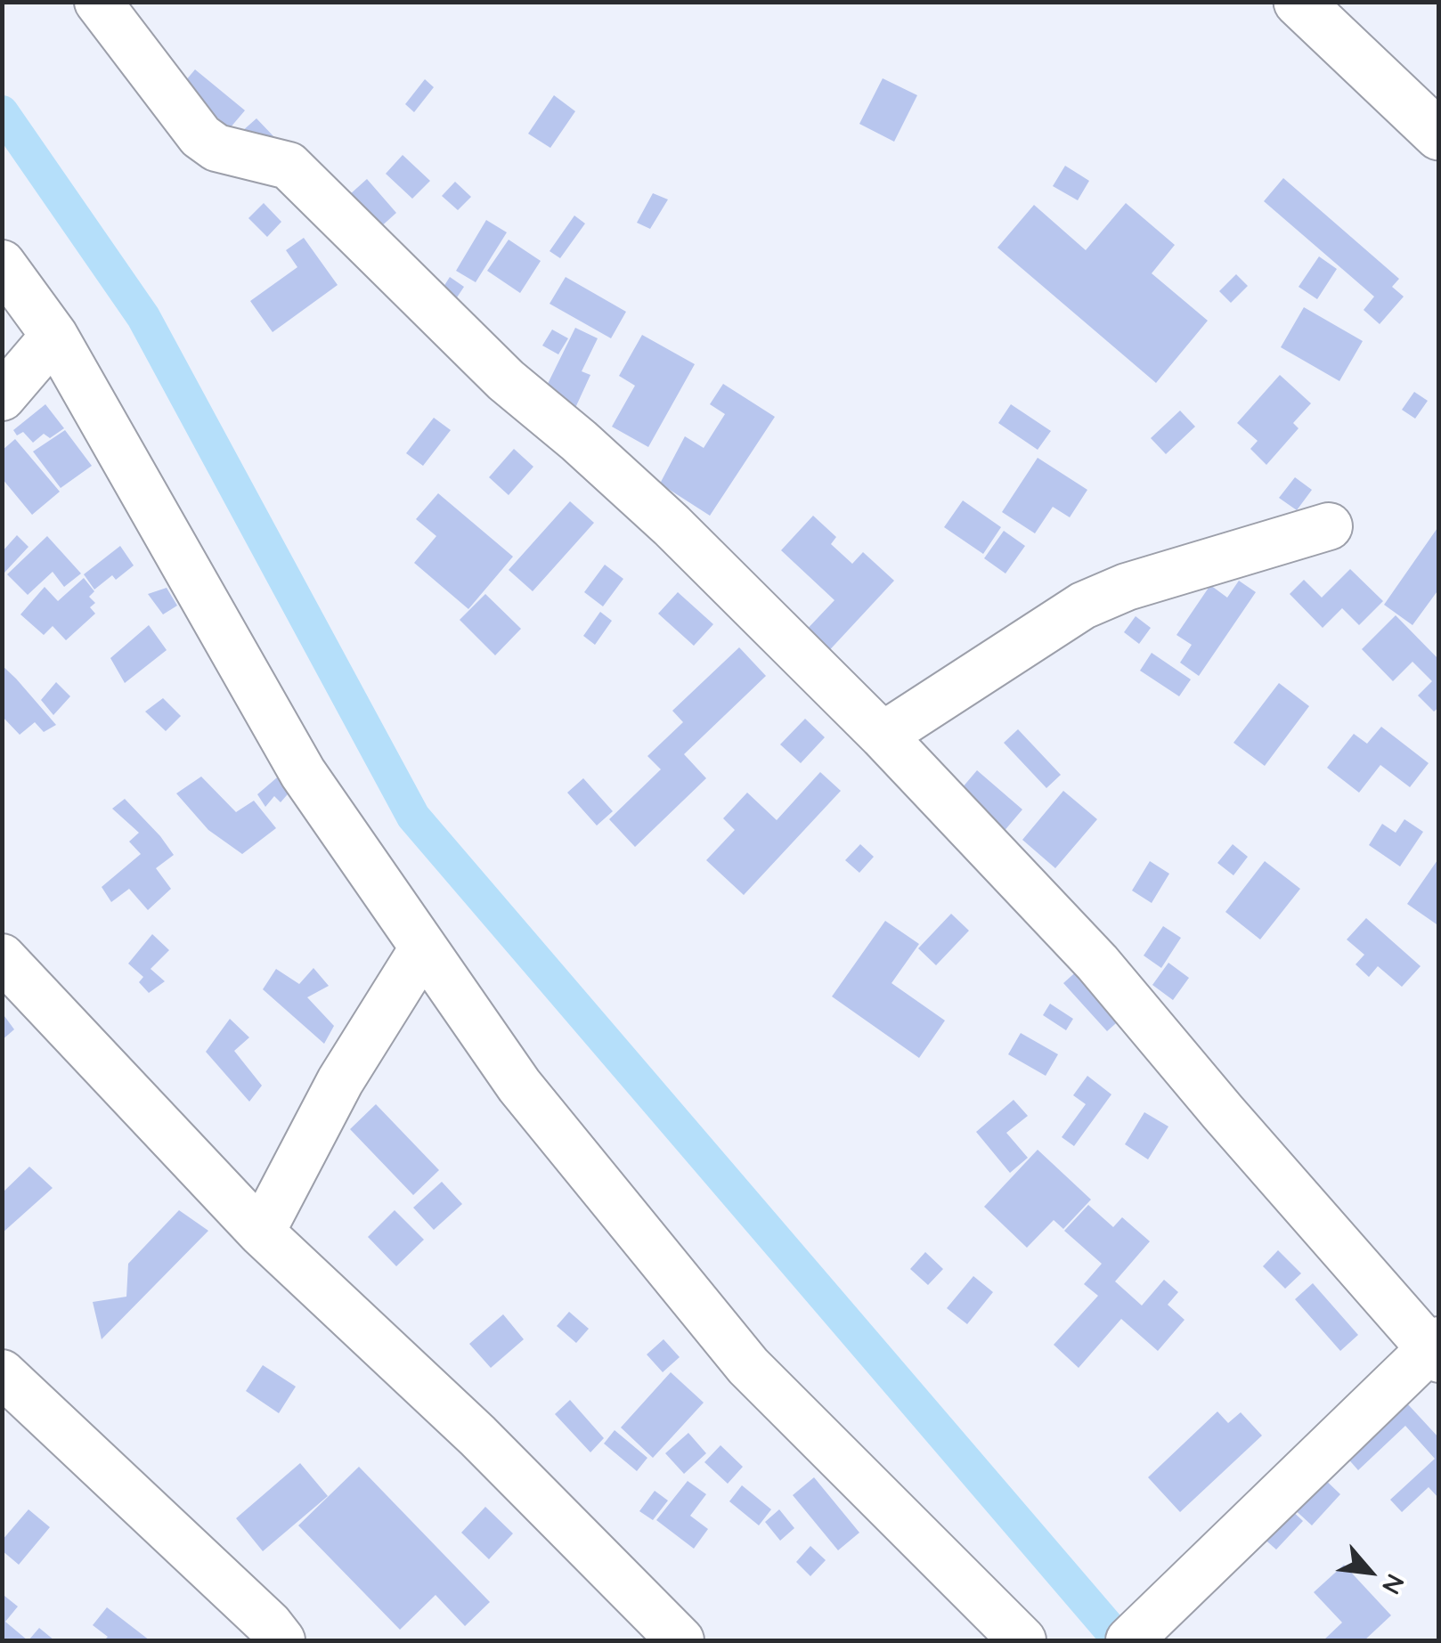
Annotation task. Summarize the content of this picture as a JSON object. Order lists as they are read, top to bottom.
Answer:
{
  "north": "bottom right"
}
